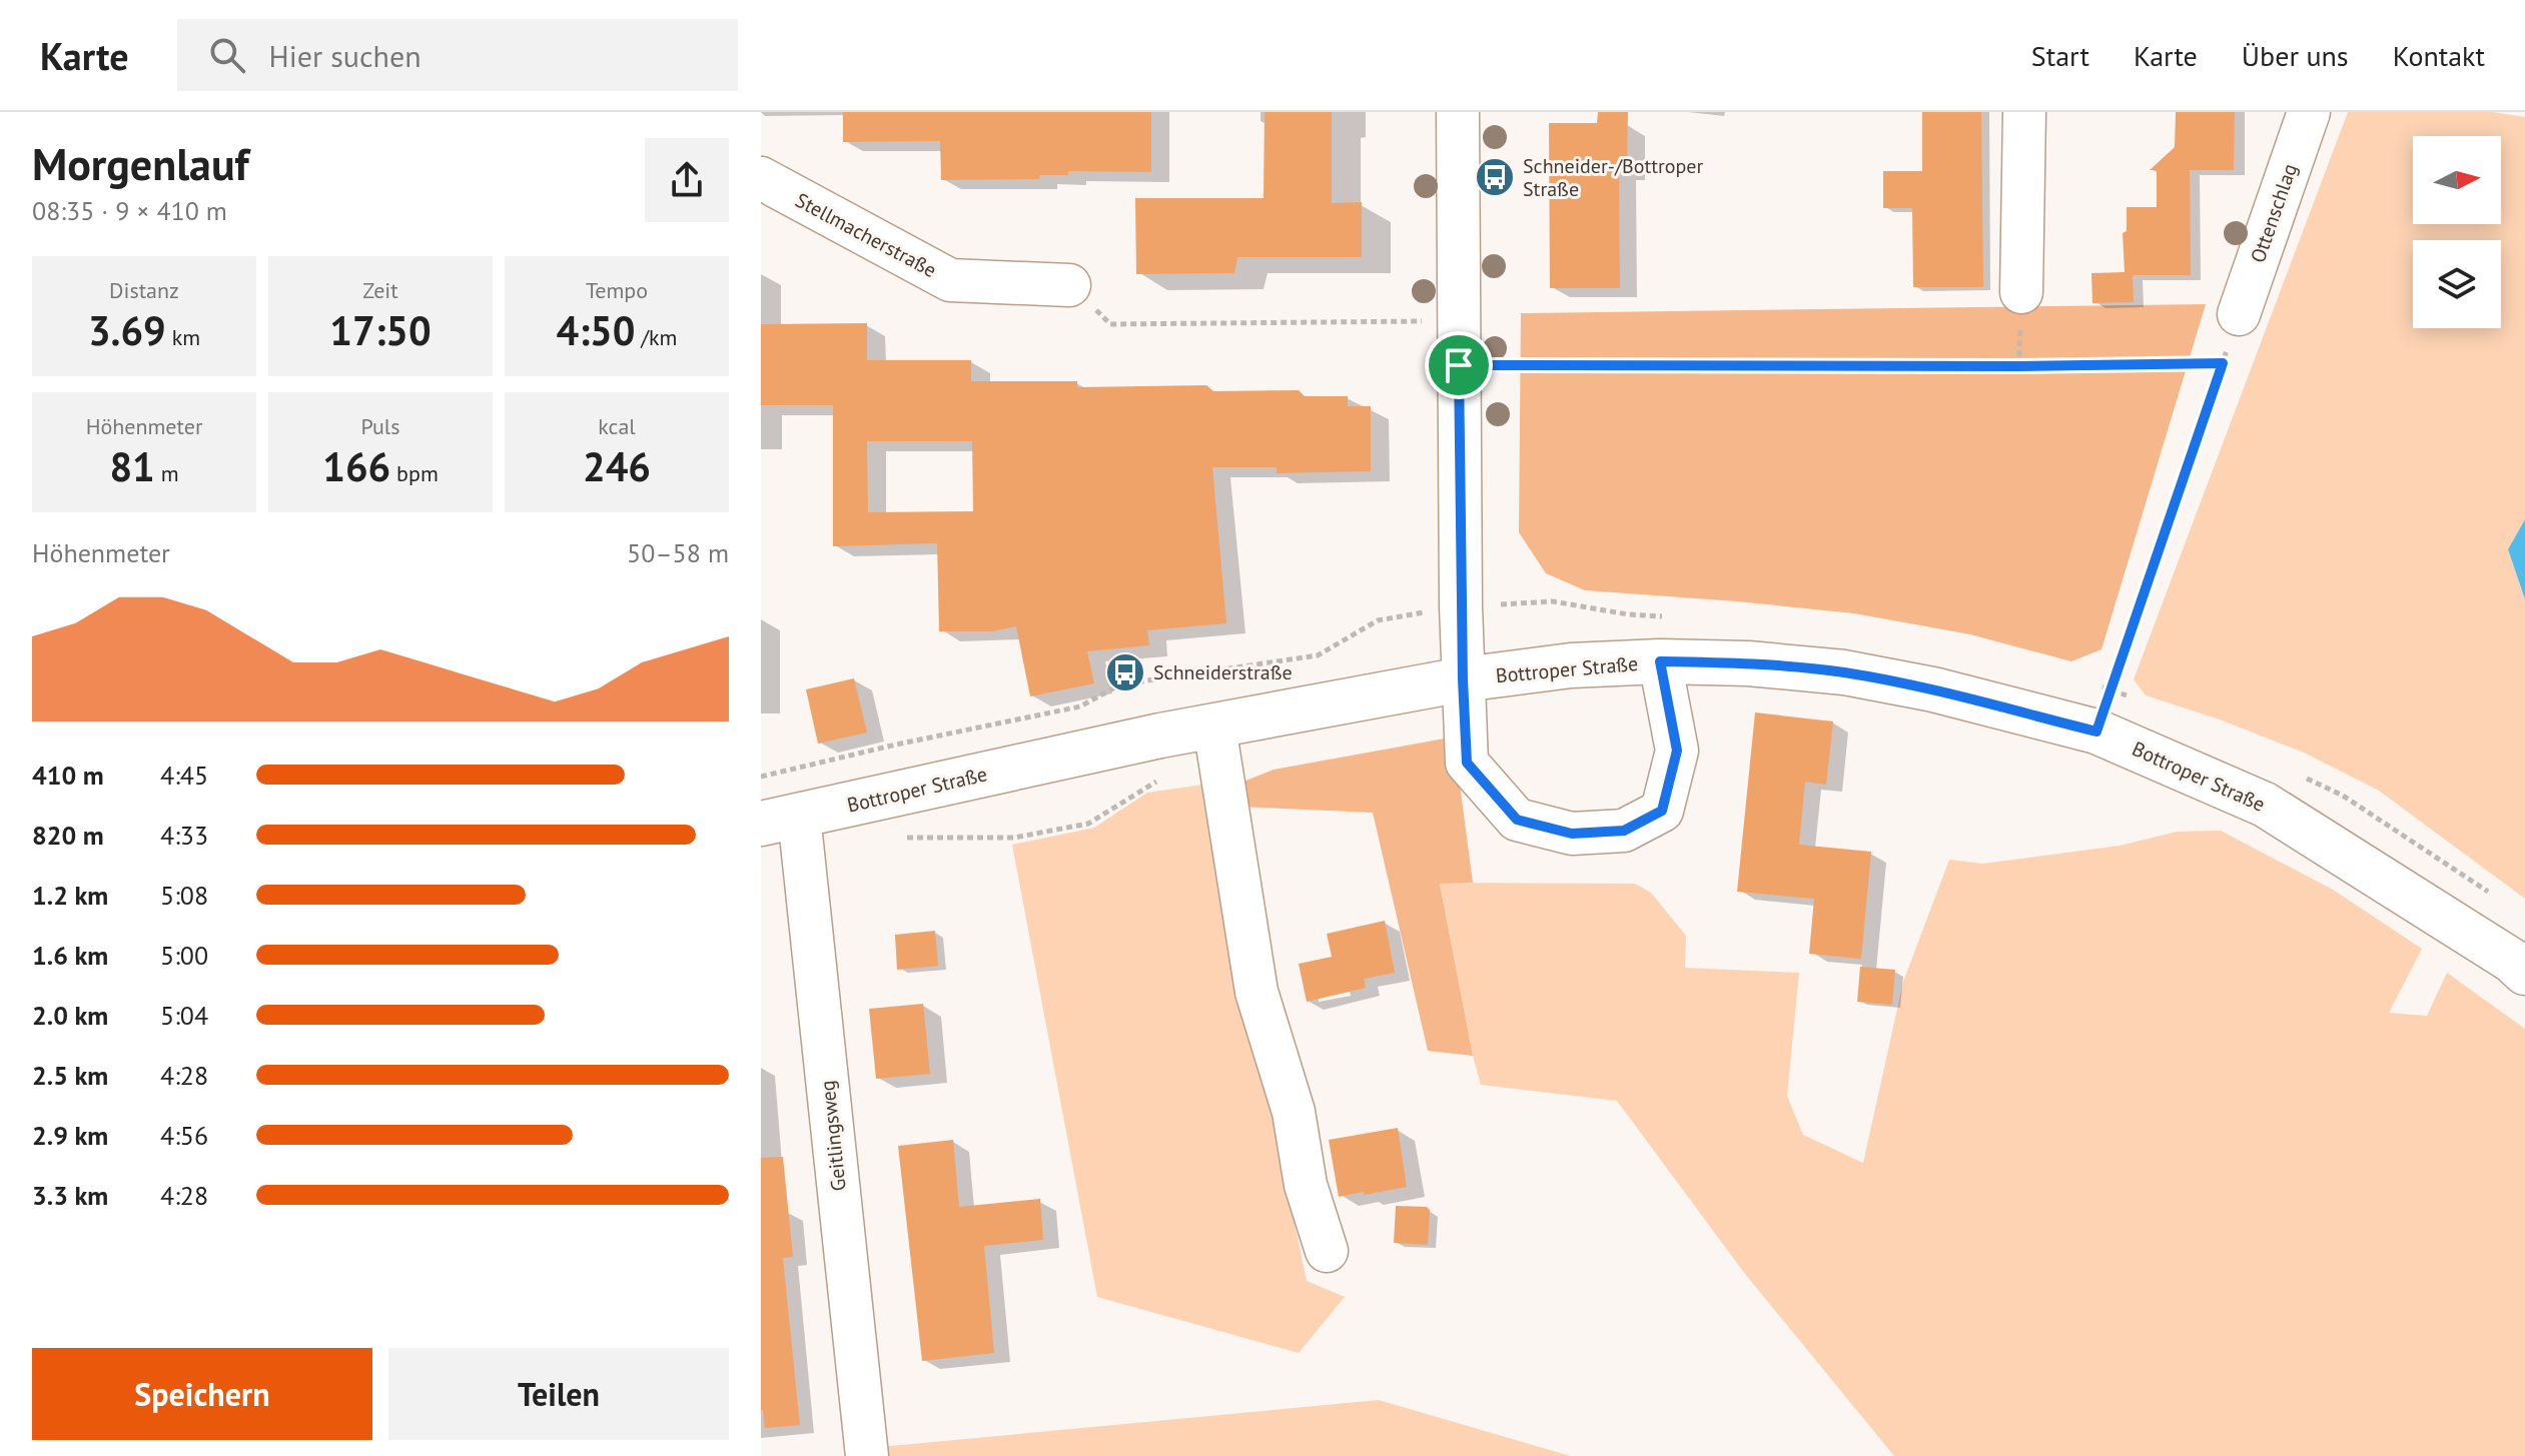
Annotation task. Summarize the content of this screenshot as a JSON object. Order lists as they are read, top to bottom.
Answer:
{
  "streets": {
    "main road": ["Bottroper Straße"],
    "street": ["Ottenschlag", "Stellmacherstraße", "Geitlingsweg"]
  },
  "crossings": [
    ["Bottroper Straße", "Geitlingsweg"]
  ],
  "places": {
    "bus stop": ["Schneider-/Bottroper Straße", "Schneiderstraße"]
  },
  "north": "right",
  "page": {
    "header": "Karte",
    "search": "Hier suchen",
    "nav": [
      "Start",
      "Karte",
      "Über uns",
      "Kontakt"
    ],
    "heading": ["Morgenlauf", "08:35 · 9 × 410 m"],
    "stats": [
      ["Distanz", "3.69 km"],
      ["Zeit", "17:50"],
      ["Tempo", "4:50 /km"],
      ["Höhenmeter", "81 m"],
      ["Puls", "166 bpm"],
      ["kcal", "246"]
    ],
    "chart": ["Höhenmeter", "50–58 m"],
    "list": [
      {
        "name": "410 m",
        "note": "4:45"
      },
      {
        "name": "820 m",
        "note": "4:33"
      },
      {
        "name": "1.2 km",
        "note": "5:08"
      },
      {
        "name": "1.6 km",
        "note": "5:00"
      },
      {
        "name": "2.0 km",
        "note": "5:04"
      },
      {
        "name": "2.5 km",
        "note": "4:28"
      },
      {
        "name": "2.9 km",
        "note": "4:56"
      },
      {
        "name": "3.3 km",
        "note": "4:28"
      }
    ],
    "buttons": ["Speichern", "Teilen"]
  }
}
